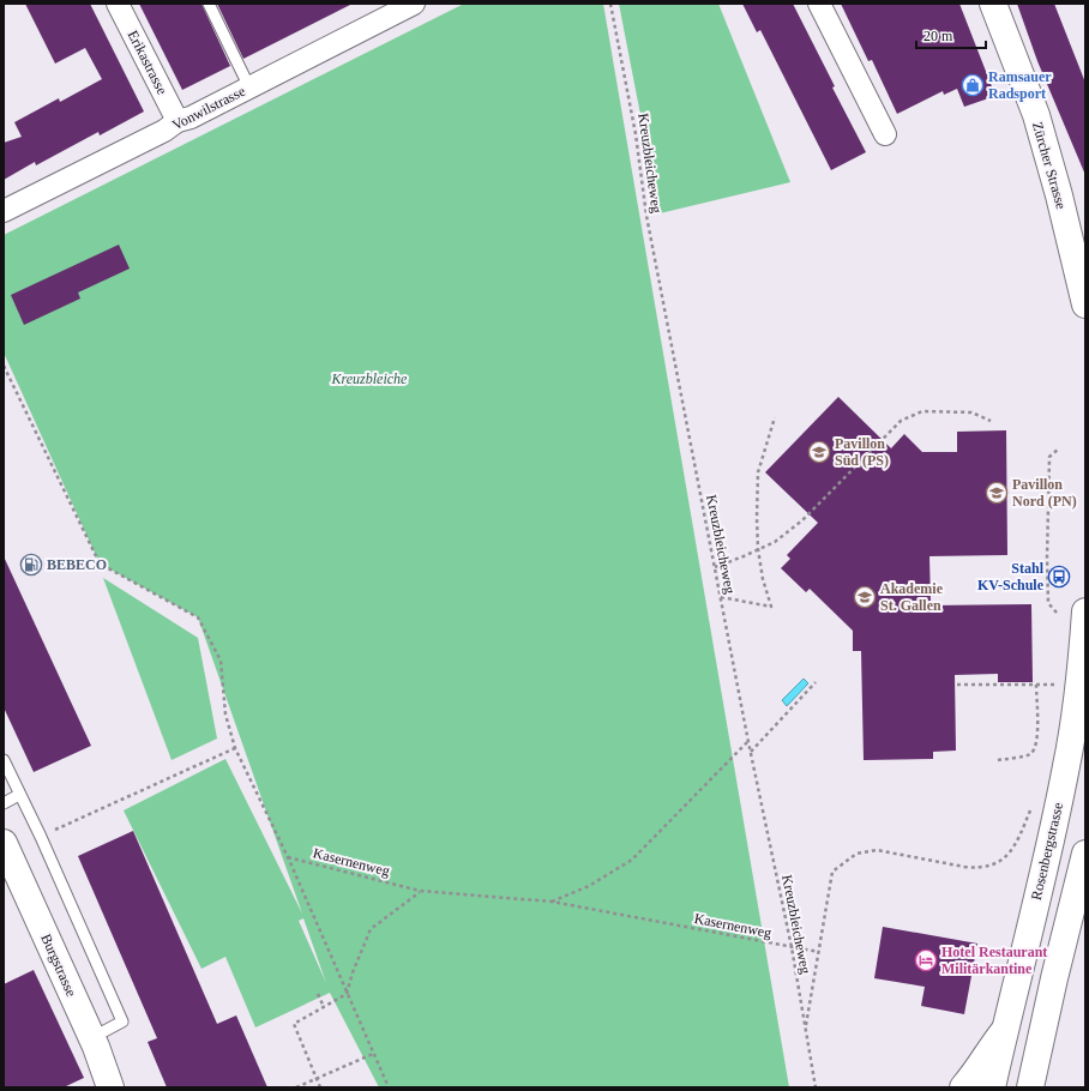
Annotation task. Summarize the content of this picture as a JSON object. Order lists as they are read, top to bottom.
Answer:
{
  "streets": {
    "main road": ["Zürcher Strasse", "Rosenbergstrasse", "Burgstrasse"],
    "street": ["Erikastrasse", "Vonwilstrasse"],
    "path": ["Kreuzbleicheweg", "Kasernenweg"]
  },
  "crossings": [
    ["Erikastrasse", "Vonwilstrasse"],
    ["Kreuzbleicheweg", "Kasernenweg"]
  ],
  "parks": ["Kreuzbleiche"],
  "places": {
    "shop": ["Ramsauer Radsport"],
    "school or university": ["Pavillon Süd (PS)", "Pavillon Nord (PN)", "Akademie St. Gallen"],
    "fuel station": ["BEBECO"],
    "bus stop": ["Stahl KV-Schule"],
    "hotel": ["Hotel Restaurant Militärkantine"]
  },
  "scale_bar": "20 m"
}
